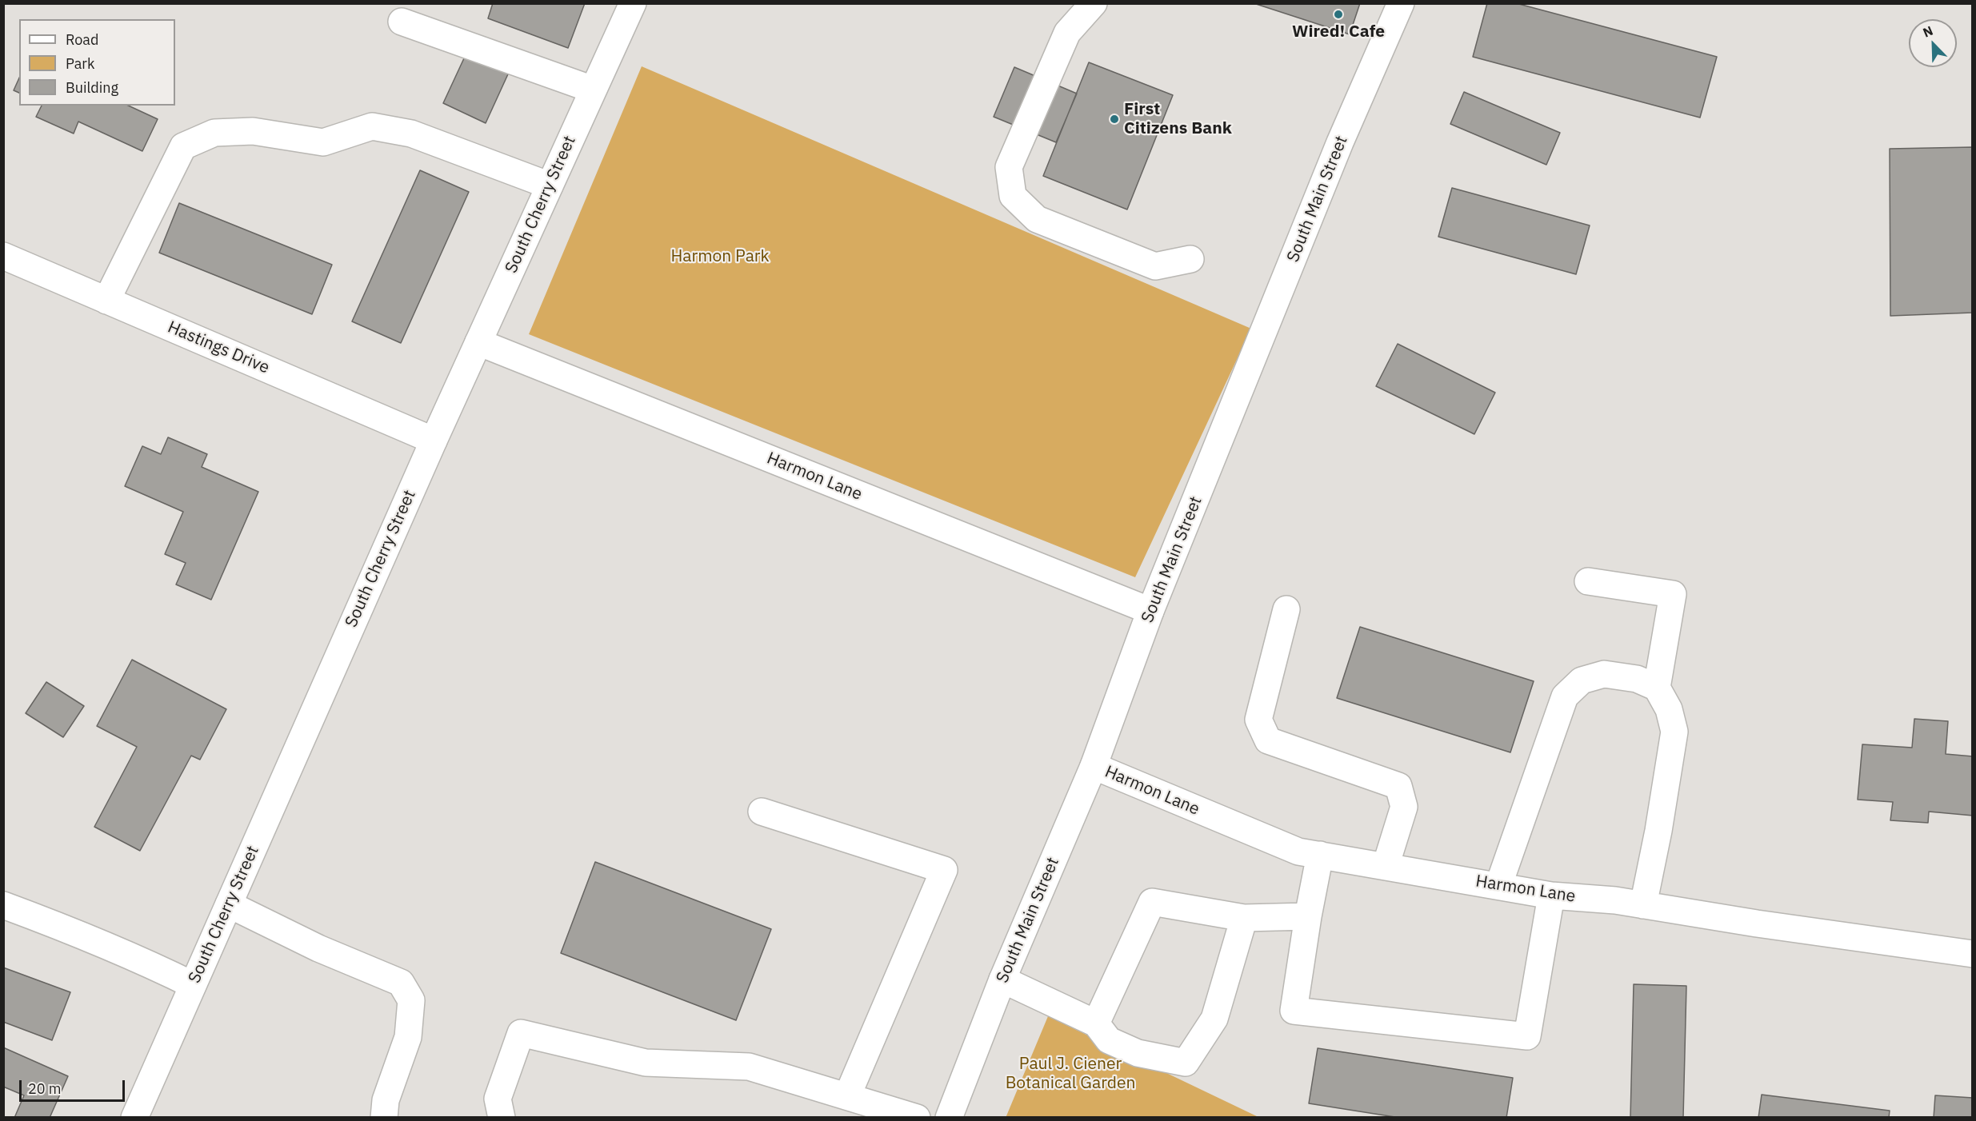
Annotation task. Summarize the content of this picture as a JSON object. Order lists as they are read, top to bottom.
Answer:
{
  "streets": {
    "main road": [
      "South Main Street",
      "South Cherry Street",
      "Hastings Drive",
      "Harmon Lane"
    ]
  },
  "crossings": [
    ["South Main Street", "Harmon Lane"],
    ["South Cherry Street", "Hastings Drive"],
    ["South Cherry Street", "Harmon Lane"]
  ],
  "parks": ["Harmon Park", "Paul J. Ciener Botanical Garden"],
  "places": ["Wired! Cafe", "First Citizens Bank"],
  "legend": ["Road", "Park", "Building"],
  "scale_bar": "20 m",
  "north": "top left"
}
